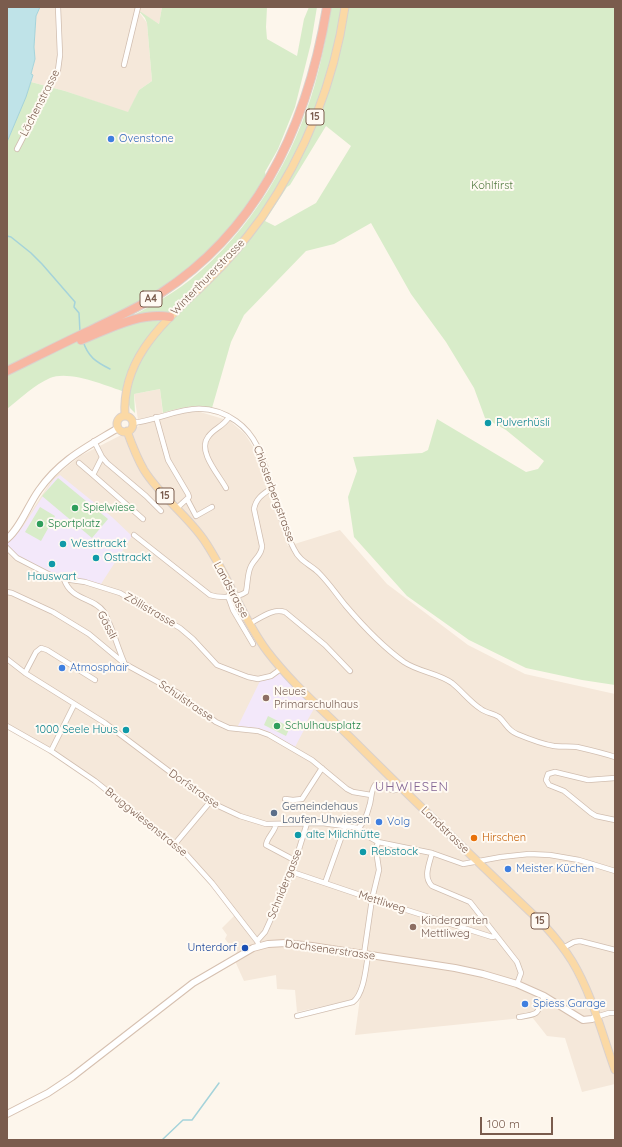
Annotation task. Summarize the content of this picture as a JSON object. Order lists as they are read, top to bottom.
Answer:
{
  "streets": {
    "highway": ["A4"],
    "main road": ["15", "Winterthurerstrasse", "Landstrasse"],
    "street": [
      "Lächenstrasse",
      "Chlosterbergstrasse",
      "Zöllistrasse",
      "Gässli",
      "Schulstrasse",
      "Dorfstrasse",
      "Bruggwiesenstrasse",
      "Schnidergasse",
      "Mettliweg",
      "Dachsenerstrasse"
    ]
  },
  "crossings": [
    ["Winterthurerstrasse", "Chlosterbergstrasse"],
    ["Winterthurerstrasse", "Landstrasse"],
    ["Chlosterbergstrasse", "Landstrasse"],
    ["Landstrasse", "Zöllistrasse"],
    ["Landstrasse", "Dachsenerstrasse"],
    ["Zöllistrasse", "Gässli"],
    ["Gässli", "Schulstrasse"],
    ["Dorfstrasse", "Schnidergasse"],
    ["Bruggwiesenstrasse", "Schnidergasse"],
    ["Bruggwiesenstrasse", "Dachsenerstrasse"],
    ["Schnidergasse", "Mettliweg"],
    ["Schnidergasse", "Dachsenerstrasse"]
  ],
  "districts": ["UHWIESEN"],
  "parks": ["Kohlfirst"],
  "places": [
    "Ovenstone",
    "Pulverhüsli",
    "Spielwiese",
    "Sportplatz",
    "Westtrackt",
    "Osttrackt",
    "Hauswart",
    "Atmosphair",
    "Neues Primarschulhaus",
    "Schulhausplatz",
    "1000 Seele Huus",
    "Gemeindehaus Laufen-Uhwiesen",
    "Volg",
    "alte Milchhütte",
    "Hirschen",
    "Rebstock",
    "Meister Küchen",
    "Kindergarten Mettliweg",
    "Unterdorf",
    "Spiess Garage"
  ],
  "scale_bar": "100 m"
}
